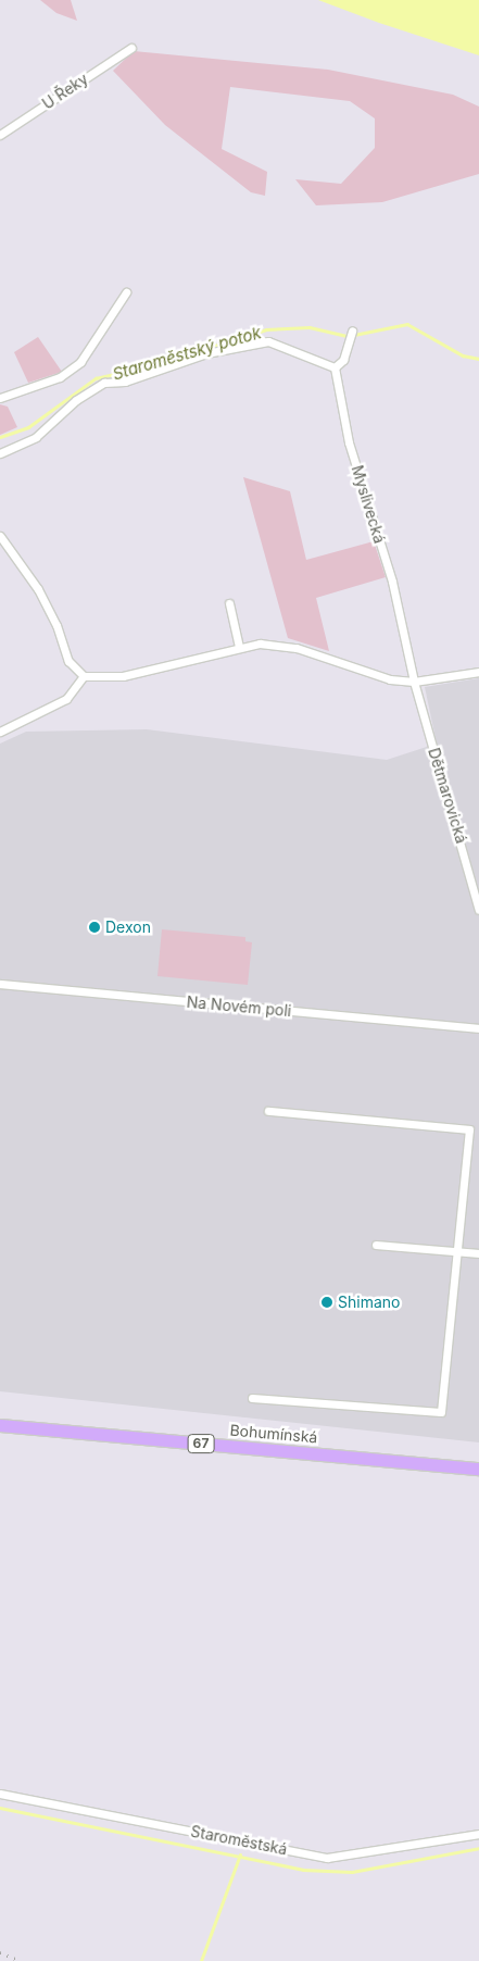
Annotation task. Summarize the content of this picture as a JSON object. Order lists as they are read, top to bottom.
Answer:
{
  "streets": {
    "main road": ["Bohumínská", "67"],
    "street": [
      "U Řeky",
      "Myslivecká",
      "Dětmarovická",
      "Na Novém poli",
      "Staroměstská"
    ]
  },
  "crossings": [
    ["Myslivecká", "Dětmarovická"]
  ],
  "water": ["Staroměstský potok"],
  "places": ["Dexon", "Shimano"]
}
